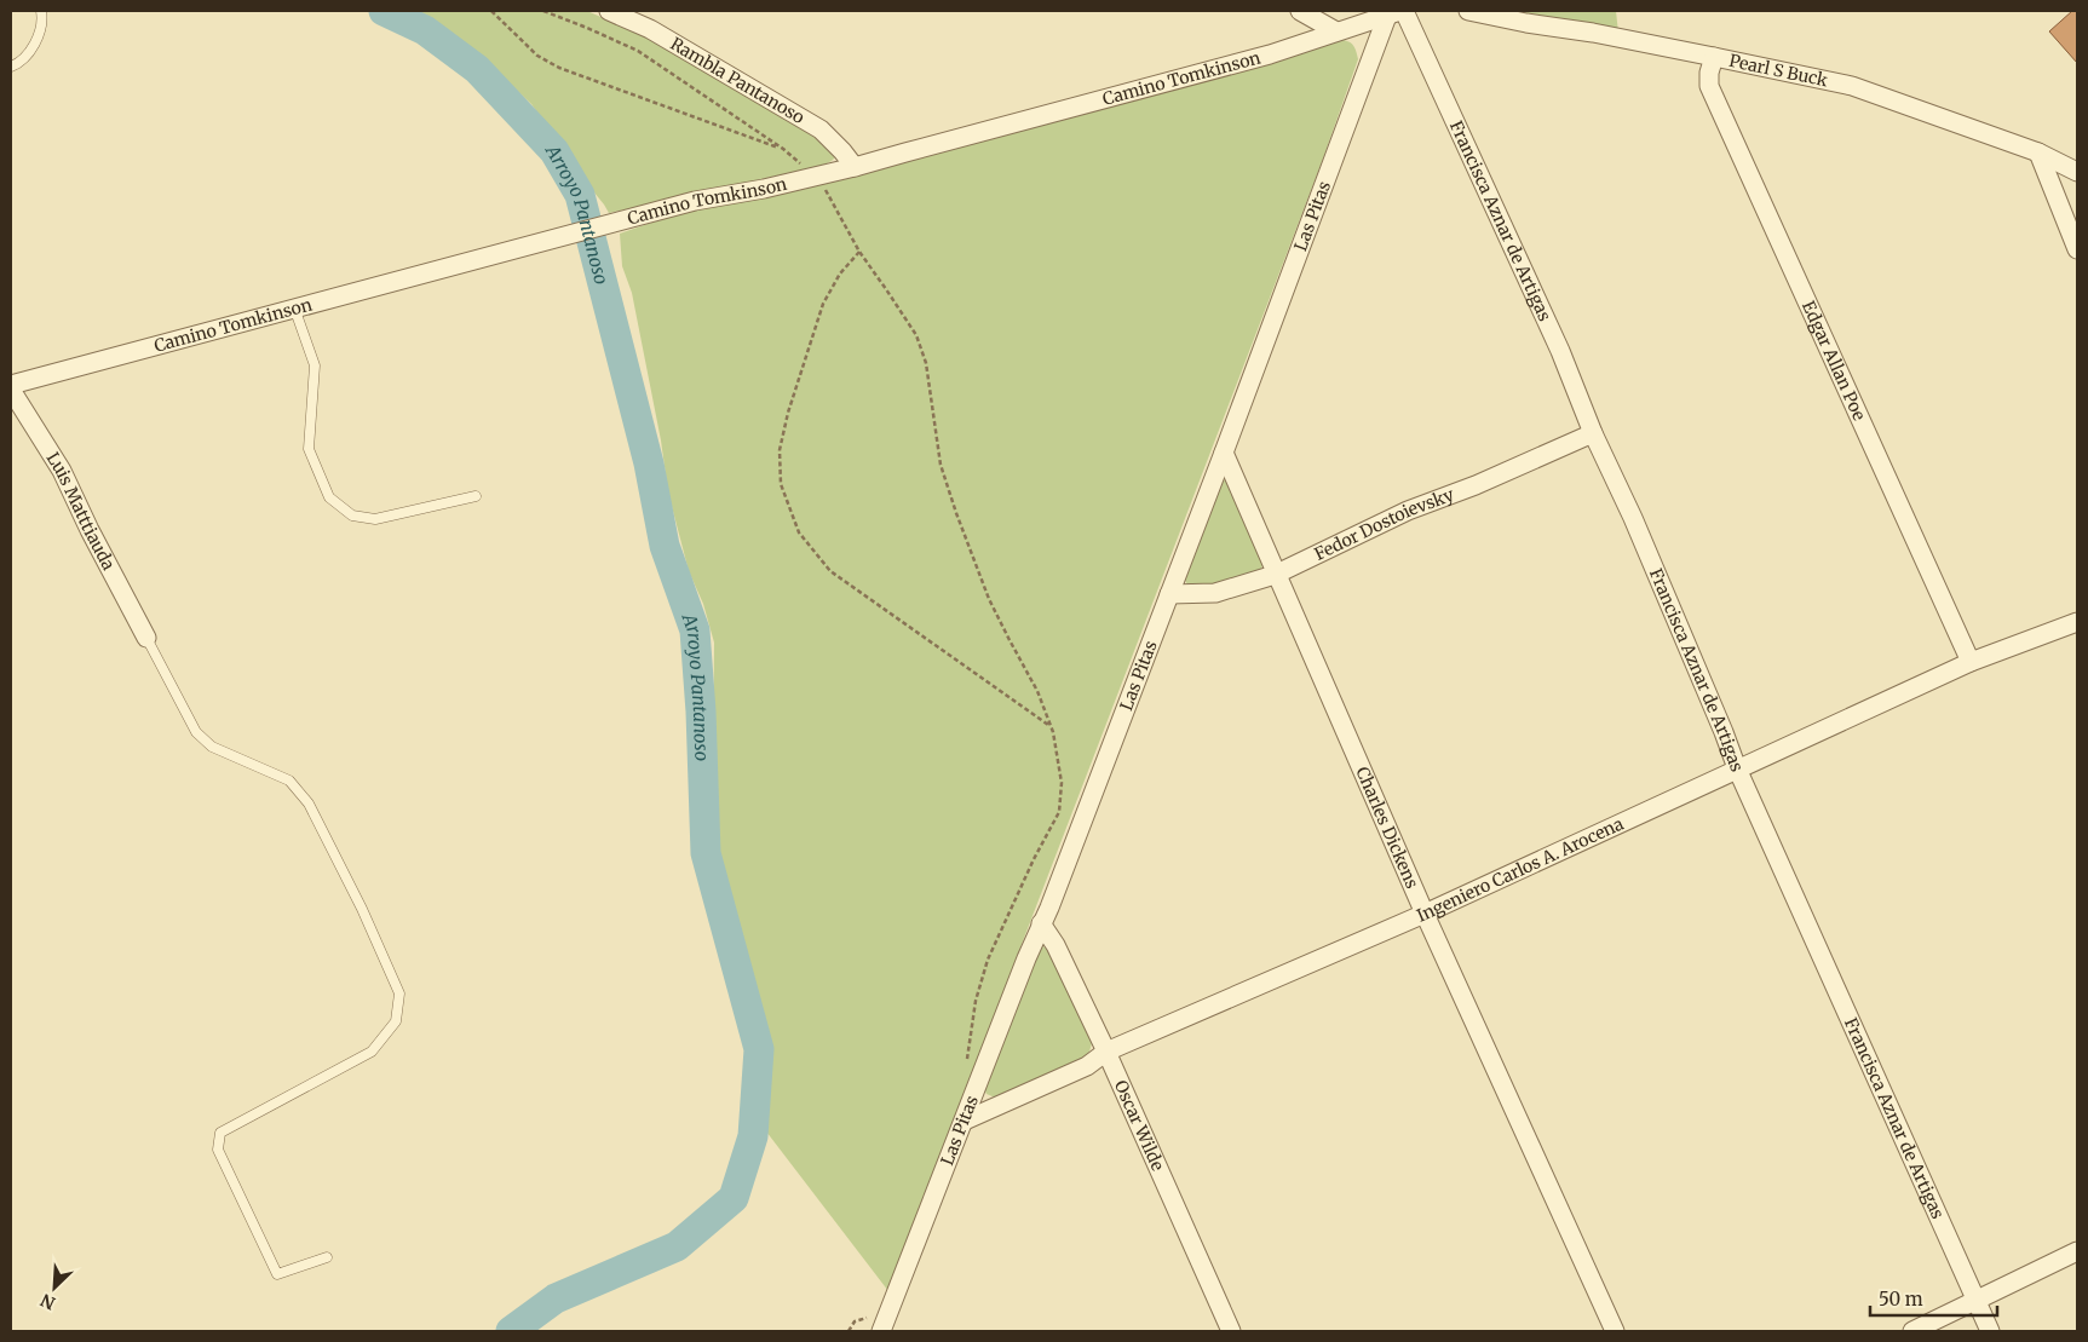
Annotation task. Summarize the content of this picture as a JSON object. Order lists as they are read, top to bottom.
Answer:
{
  "streets": {
    "street": [
      "Pearl S Buck",
      "Camino Tomkinson",
      "Rambla Pantanoso",
      "Las Pitas",
      "Francisca Aznar de Artigas",
      "Edgar Allan Poe",
      "Luis Matttiauda",
      "Fedor Dostoievsky",
      "Charles Dickens",
      "Ingeniero Carlos A. Arocena",
      "Oscar Wilde"
    ]
  },
  "crossings": [
    ["Pearl S Buck", "Edgar Allan Poe"],
    ["Camino Tomkinson", "Rambla Pantanoso"],
    ["Camino Tomkinson", "Las Pitas"],
    ["Camino Tomkinson", "Francisca Aznar de Artigas"],
    ["Las Pitas", "Francisca Aznar de Artigas"],
    ["Las Pitas", "Fedor Dostoievsky"],
    ["Las Pitas", "Charles Dickens"],
    ["Las Pitas", "Ingeniero Carlos A. Arocena"],
    ["Las Pitas", "Oscar Wilde"],
    ["Francisca Aznar de Artigas", "Fedor Dostoievsky"],
    ["Francisca Aznar de Artigas", "Ingeniero Carlos A. Arocena"],
    ["Edgar Allan Poe", "Ingeniero Carlos A. Arocena"],
    ["Fedor Dostoievsky", "Charles Dickens"],
    ["Charles Dickens", "Ingeniero Carlos A. Arocena"],
    ["Ingeniero Carlos A. Arocena", "Oscar Wilde"]
  ],
  "water": ["Arroyo Pantanoso"],
  "scale_bar": "50 m",
  "north": "bottom left"
}
